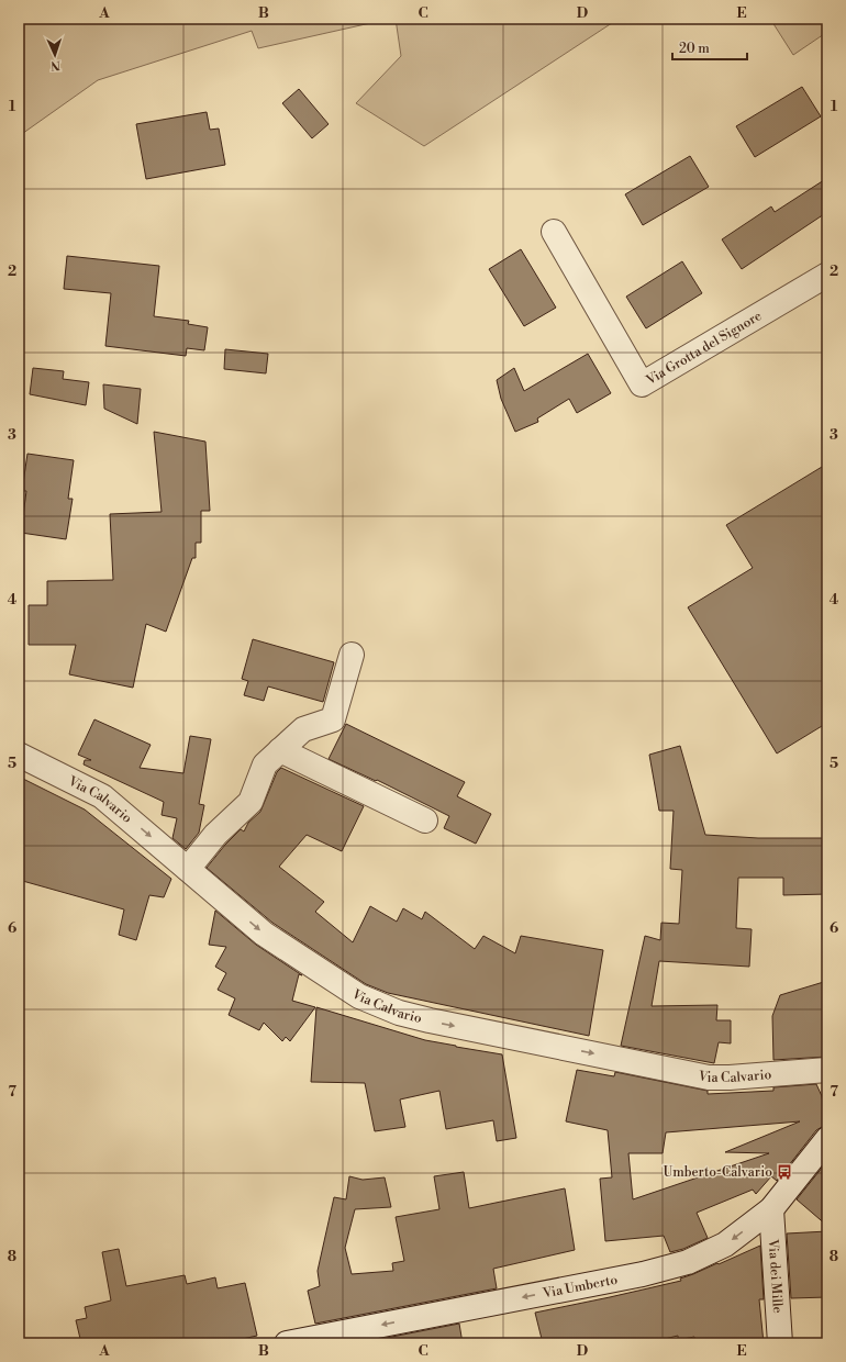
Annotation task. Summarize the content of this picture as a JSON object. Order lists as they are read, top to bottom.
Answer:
{
  "streets": {
    "street": [
      "Via Grotta del Signore",
      "Via Calvario",
      "Via dei Mille",
      "Via Umberto"
    ]
  },
  "crossings": [
    ["Via dei Mille", "Via Umberto"]
  ],
  "one_way": ["Via Calvario", "Via Umberto"],
  "places": {
    "bus stop": ["Umberto-Calvario"]
  },
  "scale_bar": "20 m",
  "north": "bottom",
  "grid": {
    "columns": [
      "A",
      "B",
      "C",
      "D",
      "E"
    ],
    "rows": [
      "1",
      "2",
      "3",
      "4",
      "5",
      "6",
      "7",
      "8"
    ]
  }
}
